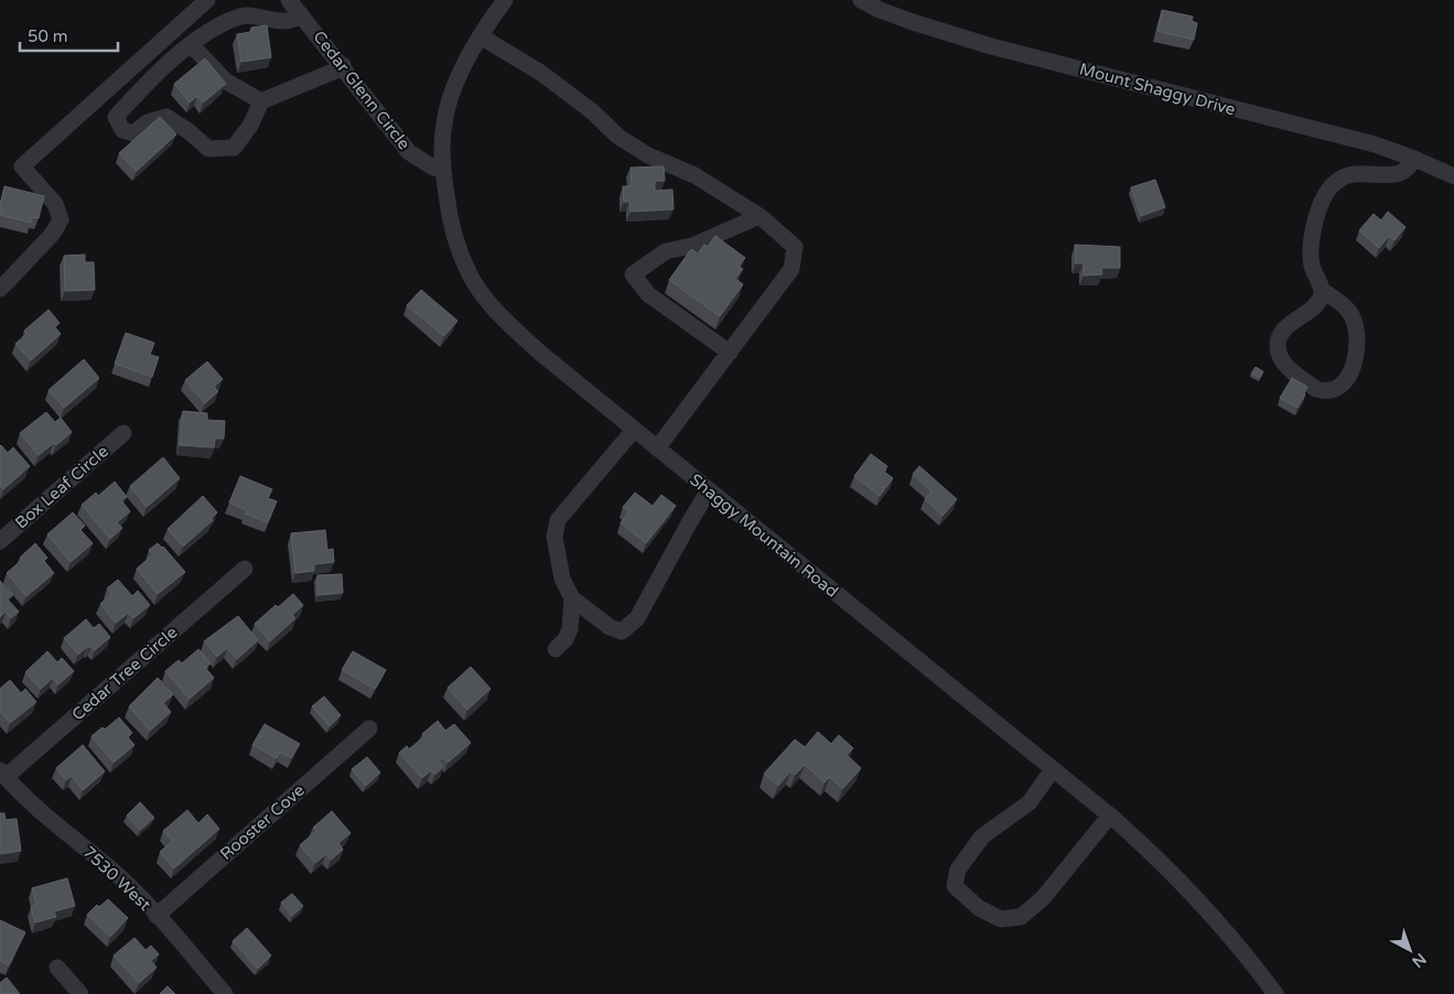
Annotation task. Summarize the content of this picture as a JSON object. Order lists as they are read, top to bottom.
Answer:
{
  "streets": {
    "street": [
      "Mount Shaggy Drive",
      "Cedar Glenn Circle",
      "Box Leaf Circle",
      "Shaggy Mountain Road",
      "Cedar Tree Circle",
      "Rooster Cove",
      "7530 West"
    ]
  },
  "crossings": [
    ["Cedar Glenn Circle", "Shaggy Mountain Road"],
    ["Cedar Tree Circle", "7530 West"],
    ["Rooster Cove", "7530 West"]
  ],
  "scale_bar": "50 m",
  "north": "bottom right"
}
